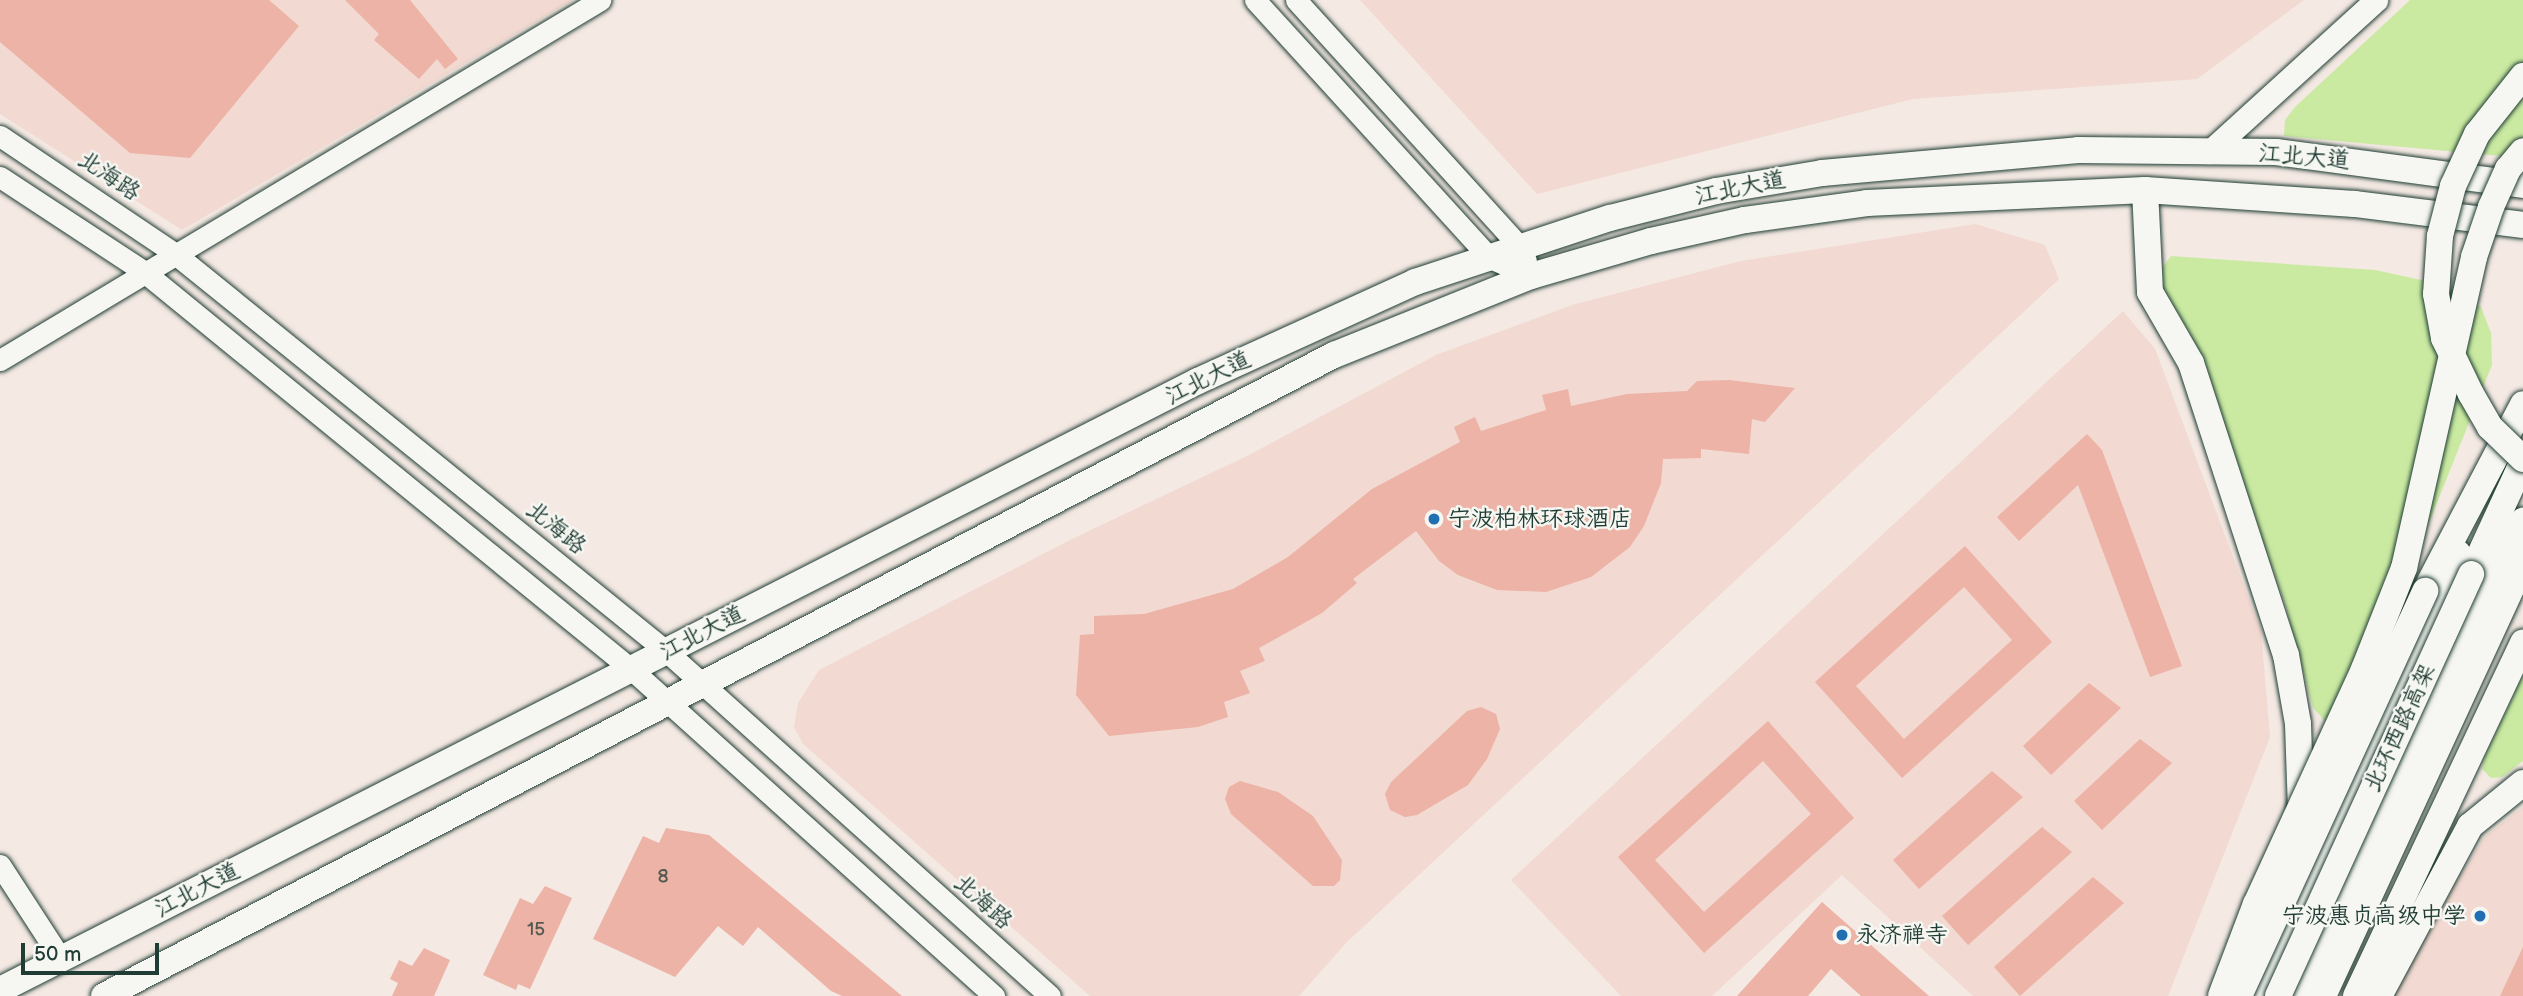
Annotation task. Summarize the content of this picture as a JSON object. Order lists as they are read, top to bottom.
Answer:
{
  "streets": {
    "main road": ["江北大道", "北环西路高架"],
    "street": ["北海路"]
  },
  "crossings": [
    ["江北大道", "北海路"]
  ],
  "places": ["宁波柏林环球酒店", "宁波惠贞高级中学", "永济禅寺"],
  "house_numbers": ["8", "15"],
  "scale_bar": "50 m"
}
